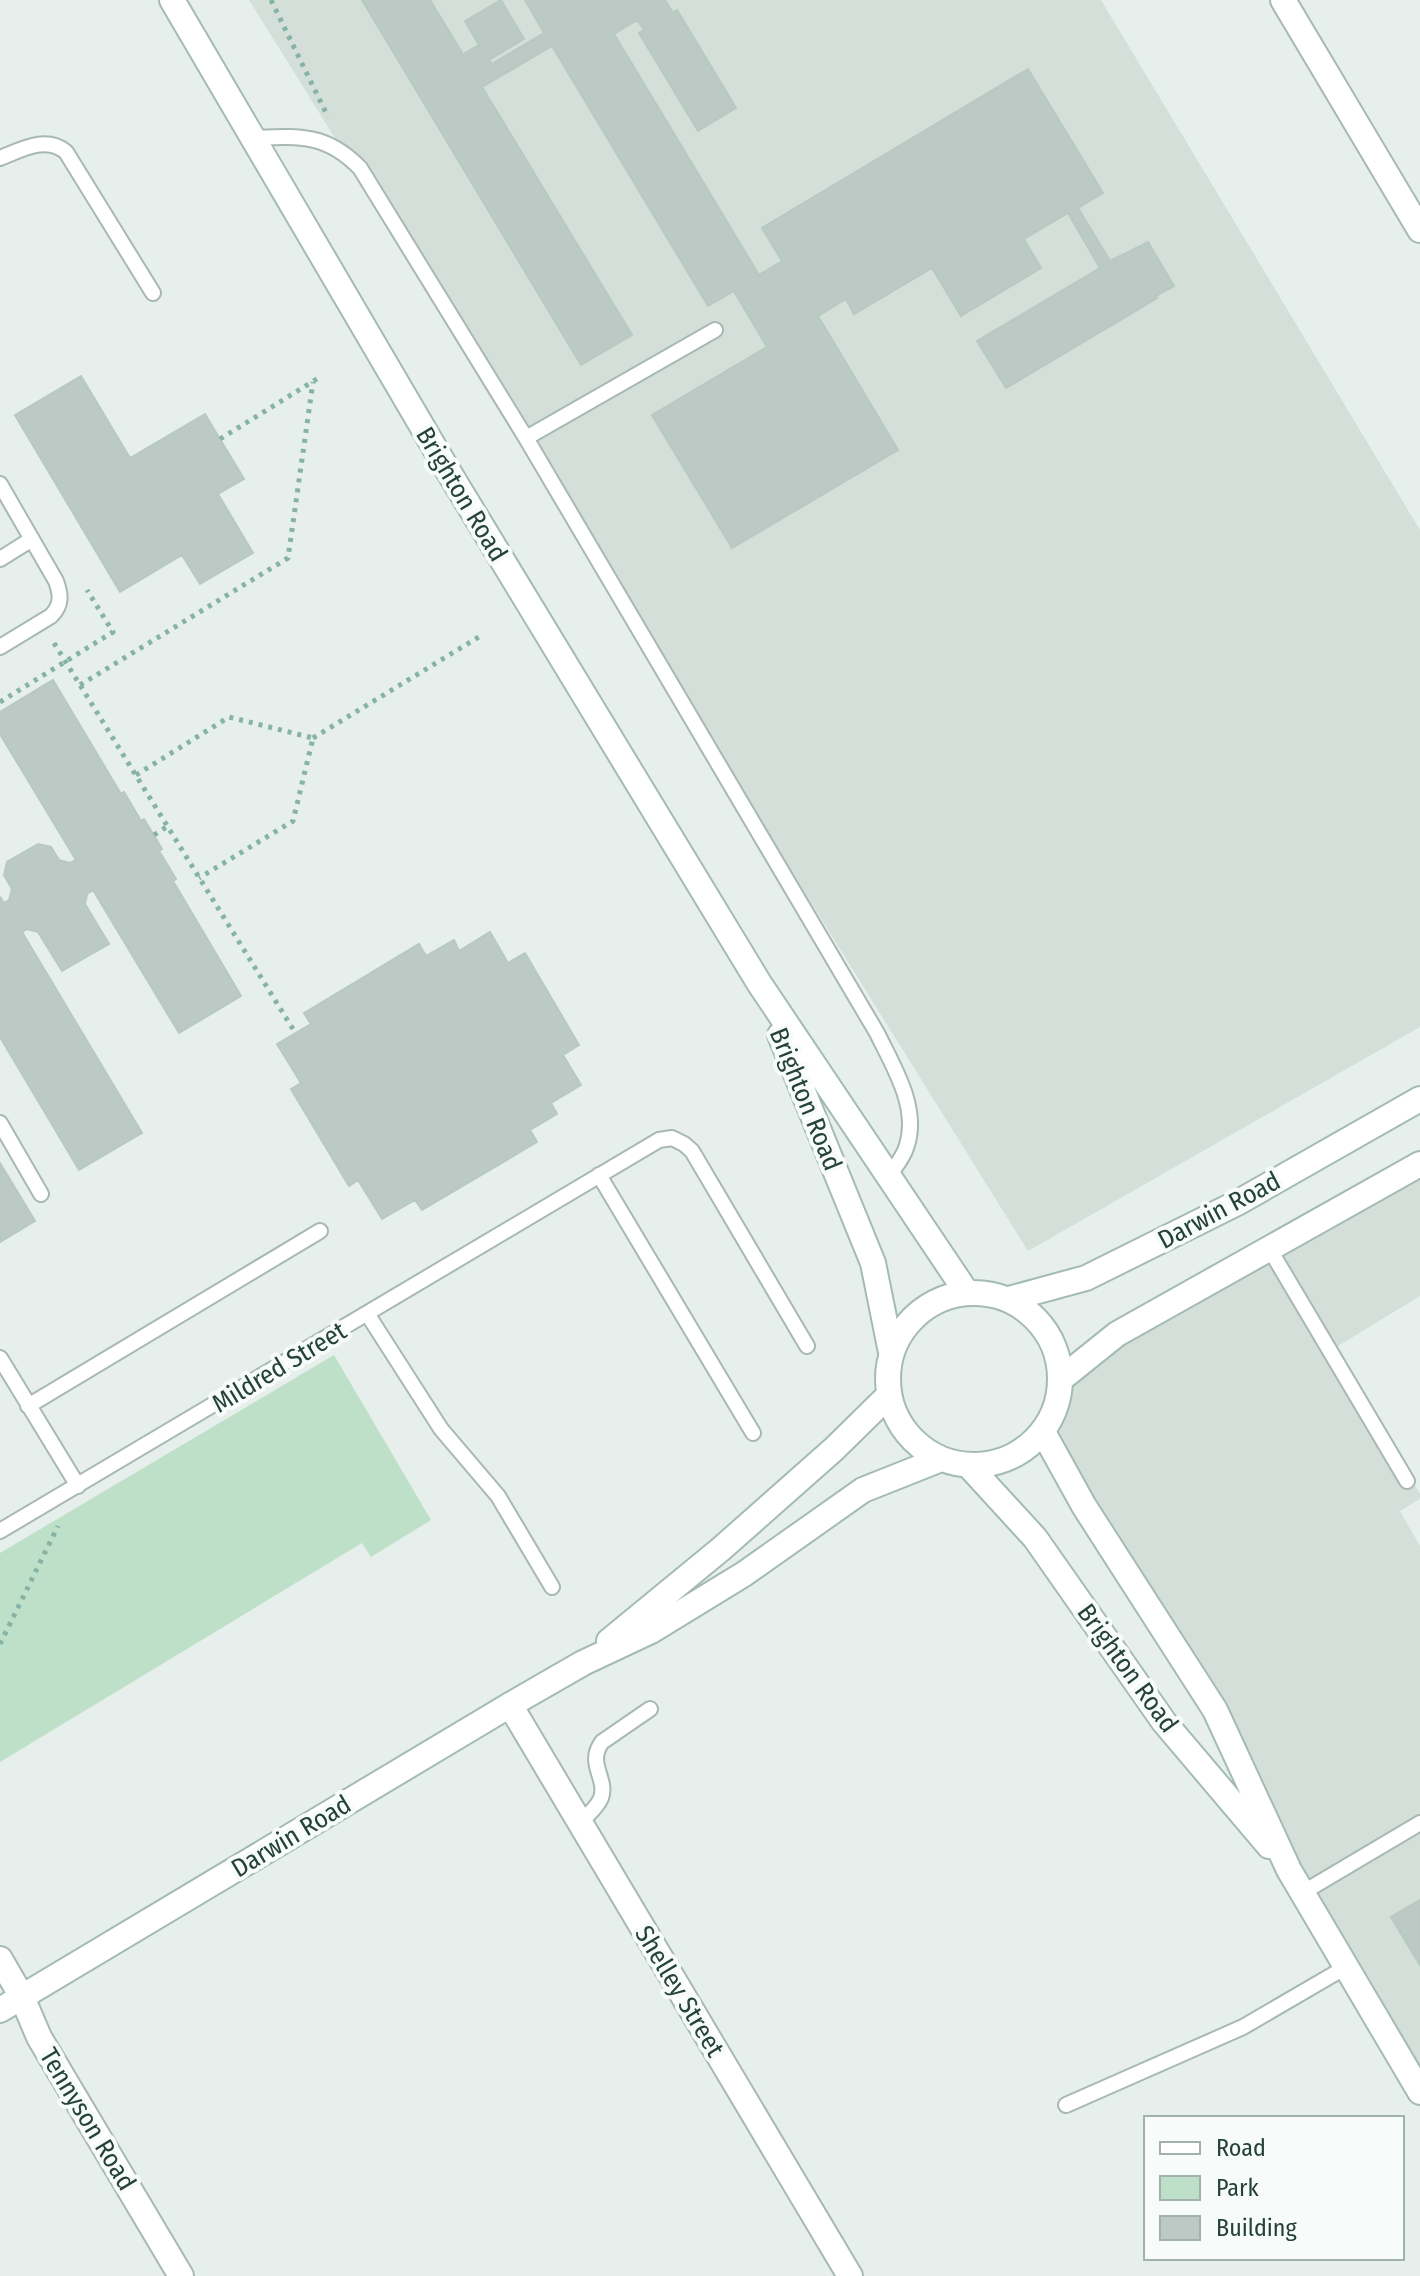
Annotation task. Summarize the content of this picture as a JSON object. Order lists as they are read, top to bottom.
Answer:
{
  "streets": {
    "main road": [
      "Brighton Road",
      "Darwin Road",
      "Shelley Street",
      "Tennyson Road"
    ],
    "lane": ["Mildred Street"]
  },
  "crossings": [
    ["Brighton Road", "Darwin Road"],
    ["Darwin Road", "Shelley Street"],
    ["Darwin Road", "Tennyson Road"]
  ],
  "legend": ["Road", "Park", "Building"]
}
